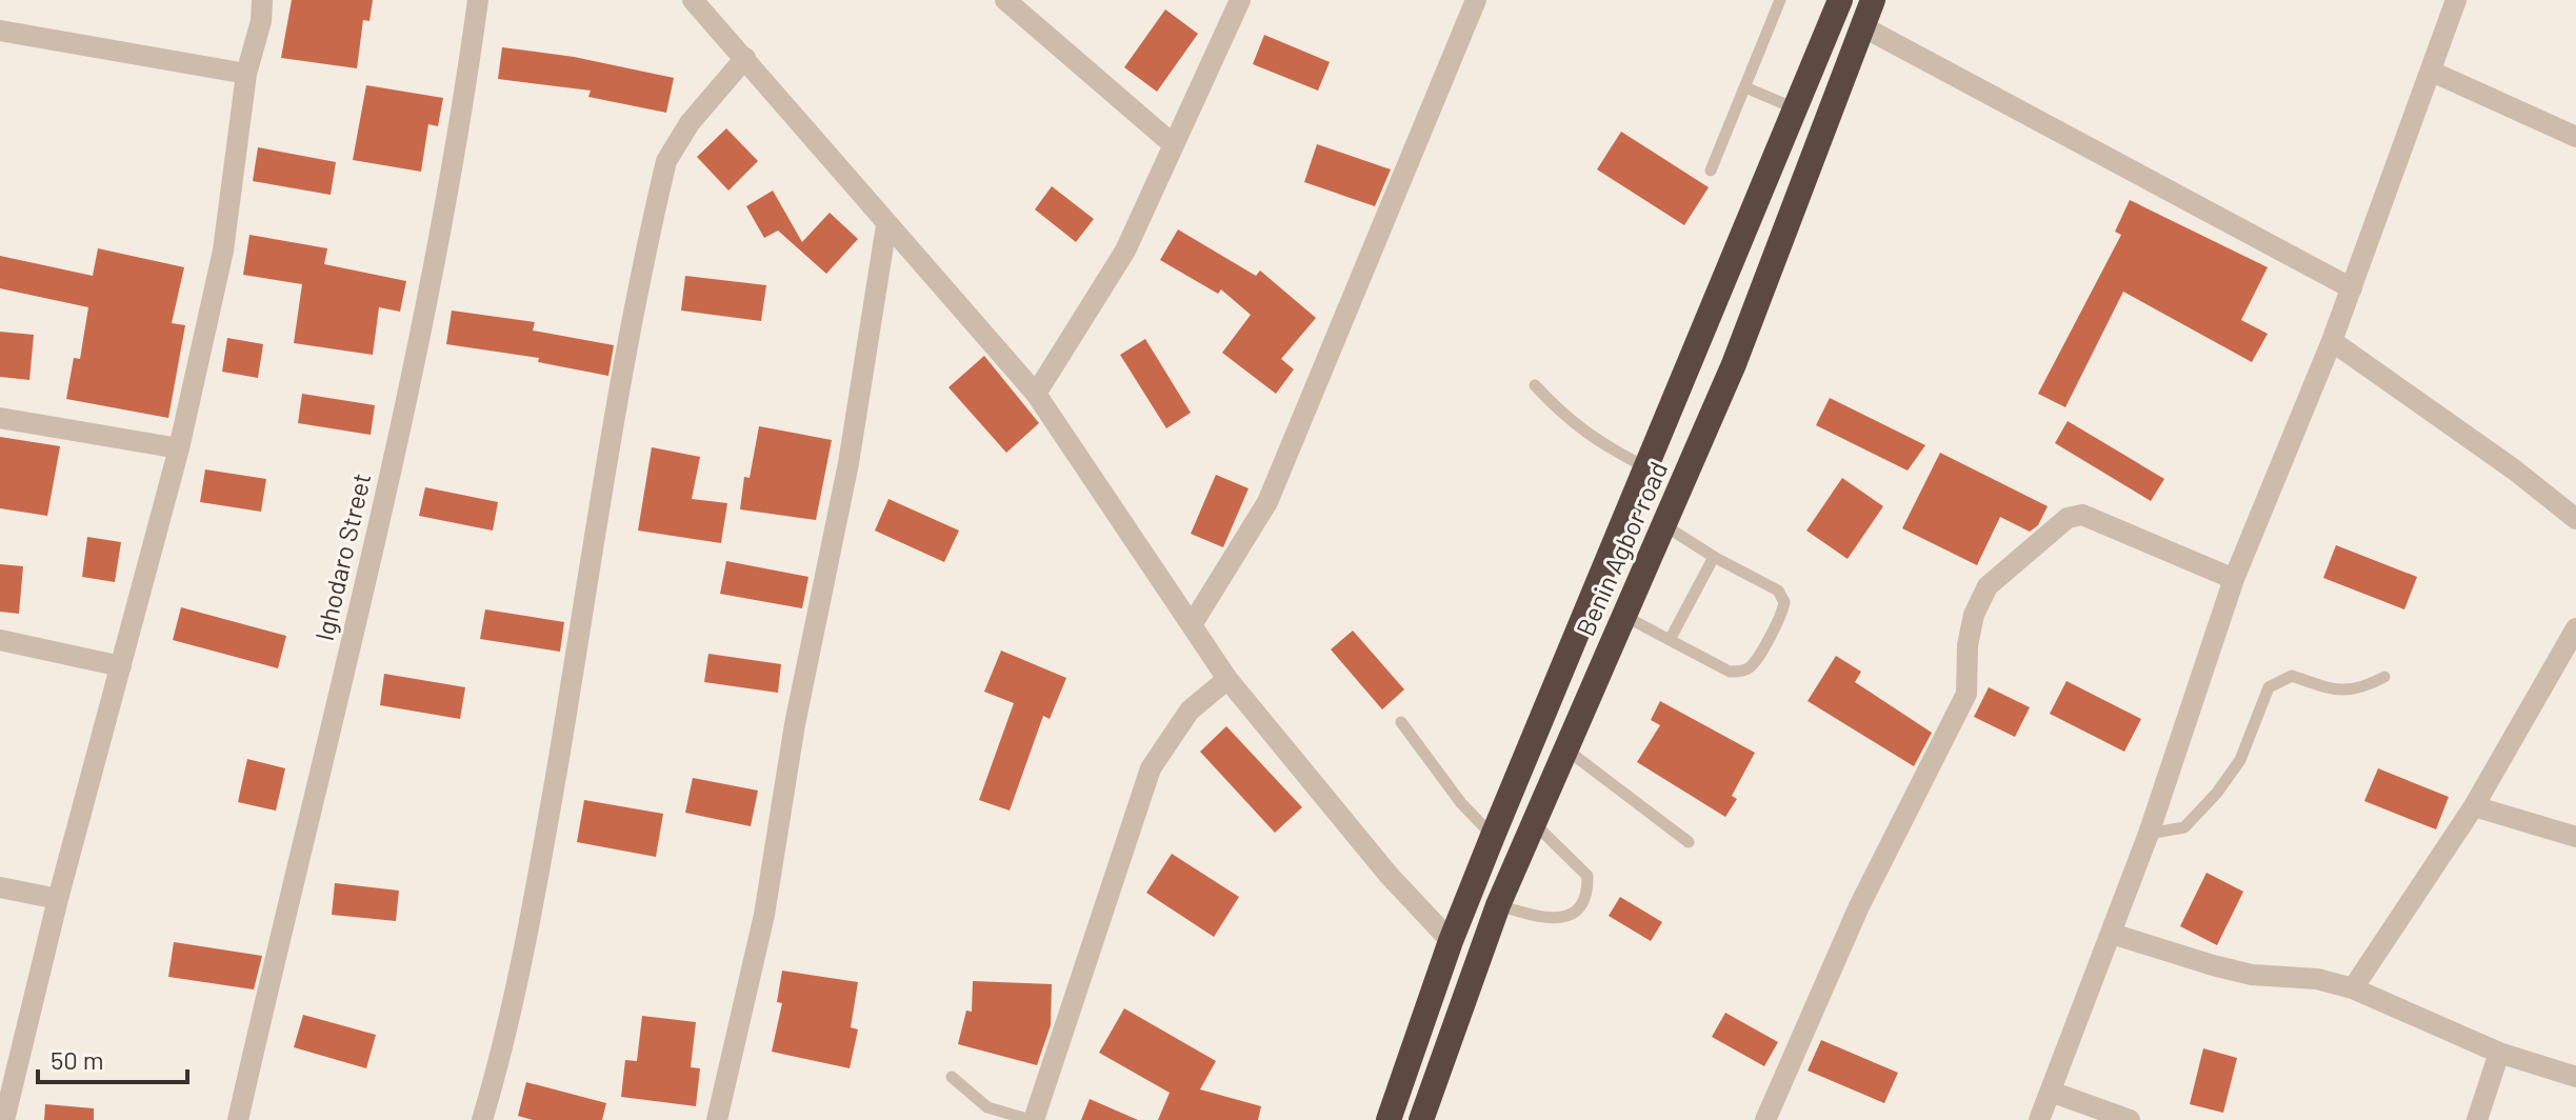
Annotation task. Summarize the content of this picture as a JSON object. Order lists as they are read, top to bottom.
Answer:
{
  "streets": {
    "highway": ["Benin Agbor road"],
    "street": ["Ighodaro Street"]
  },
  "scale_bar": "50 m"
}
